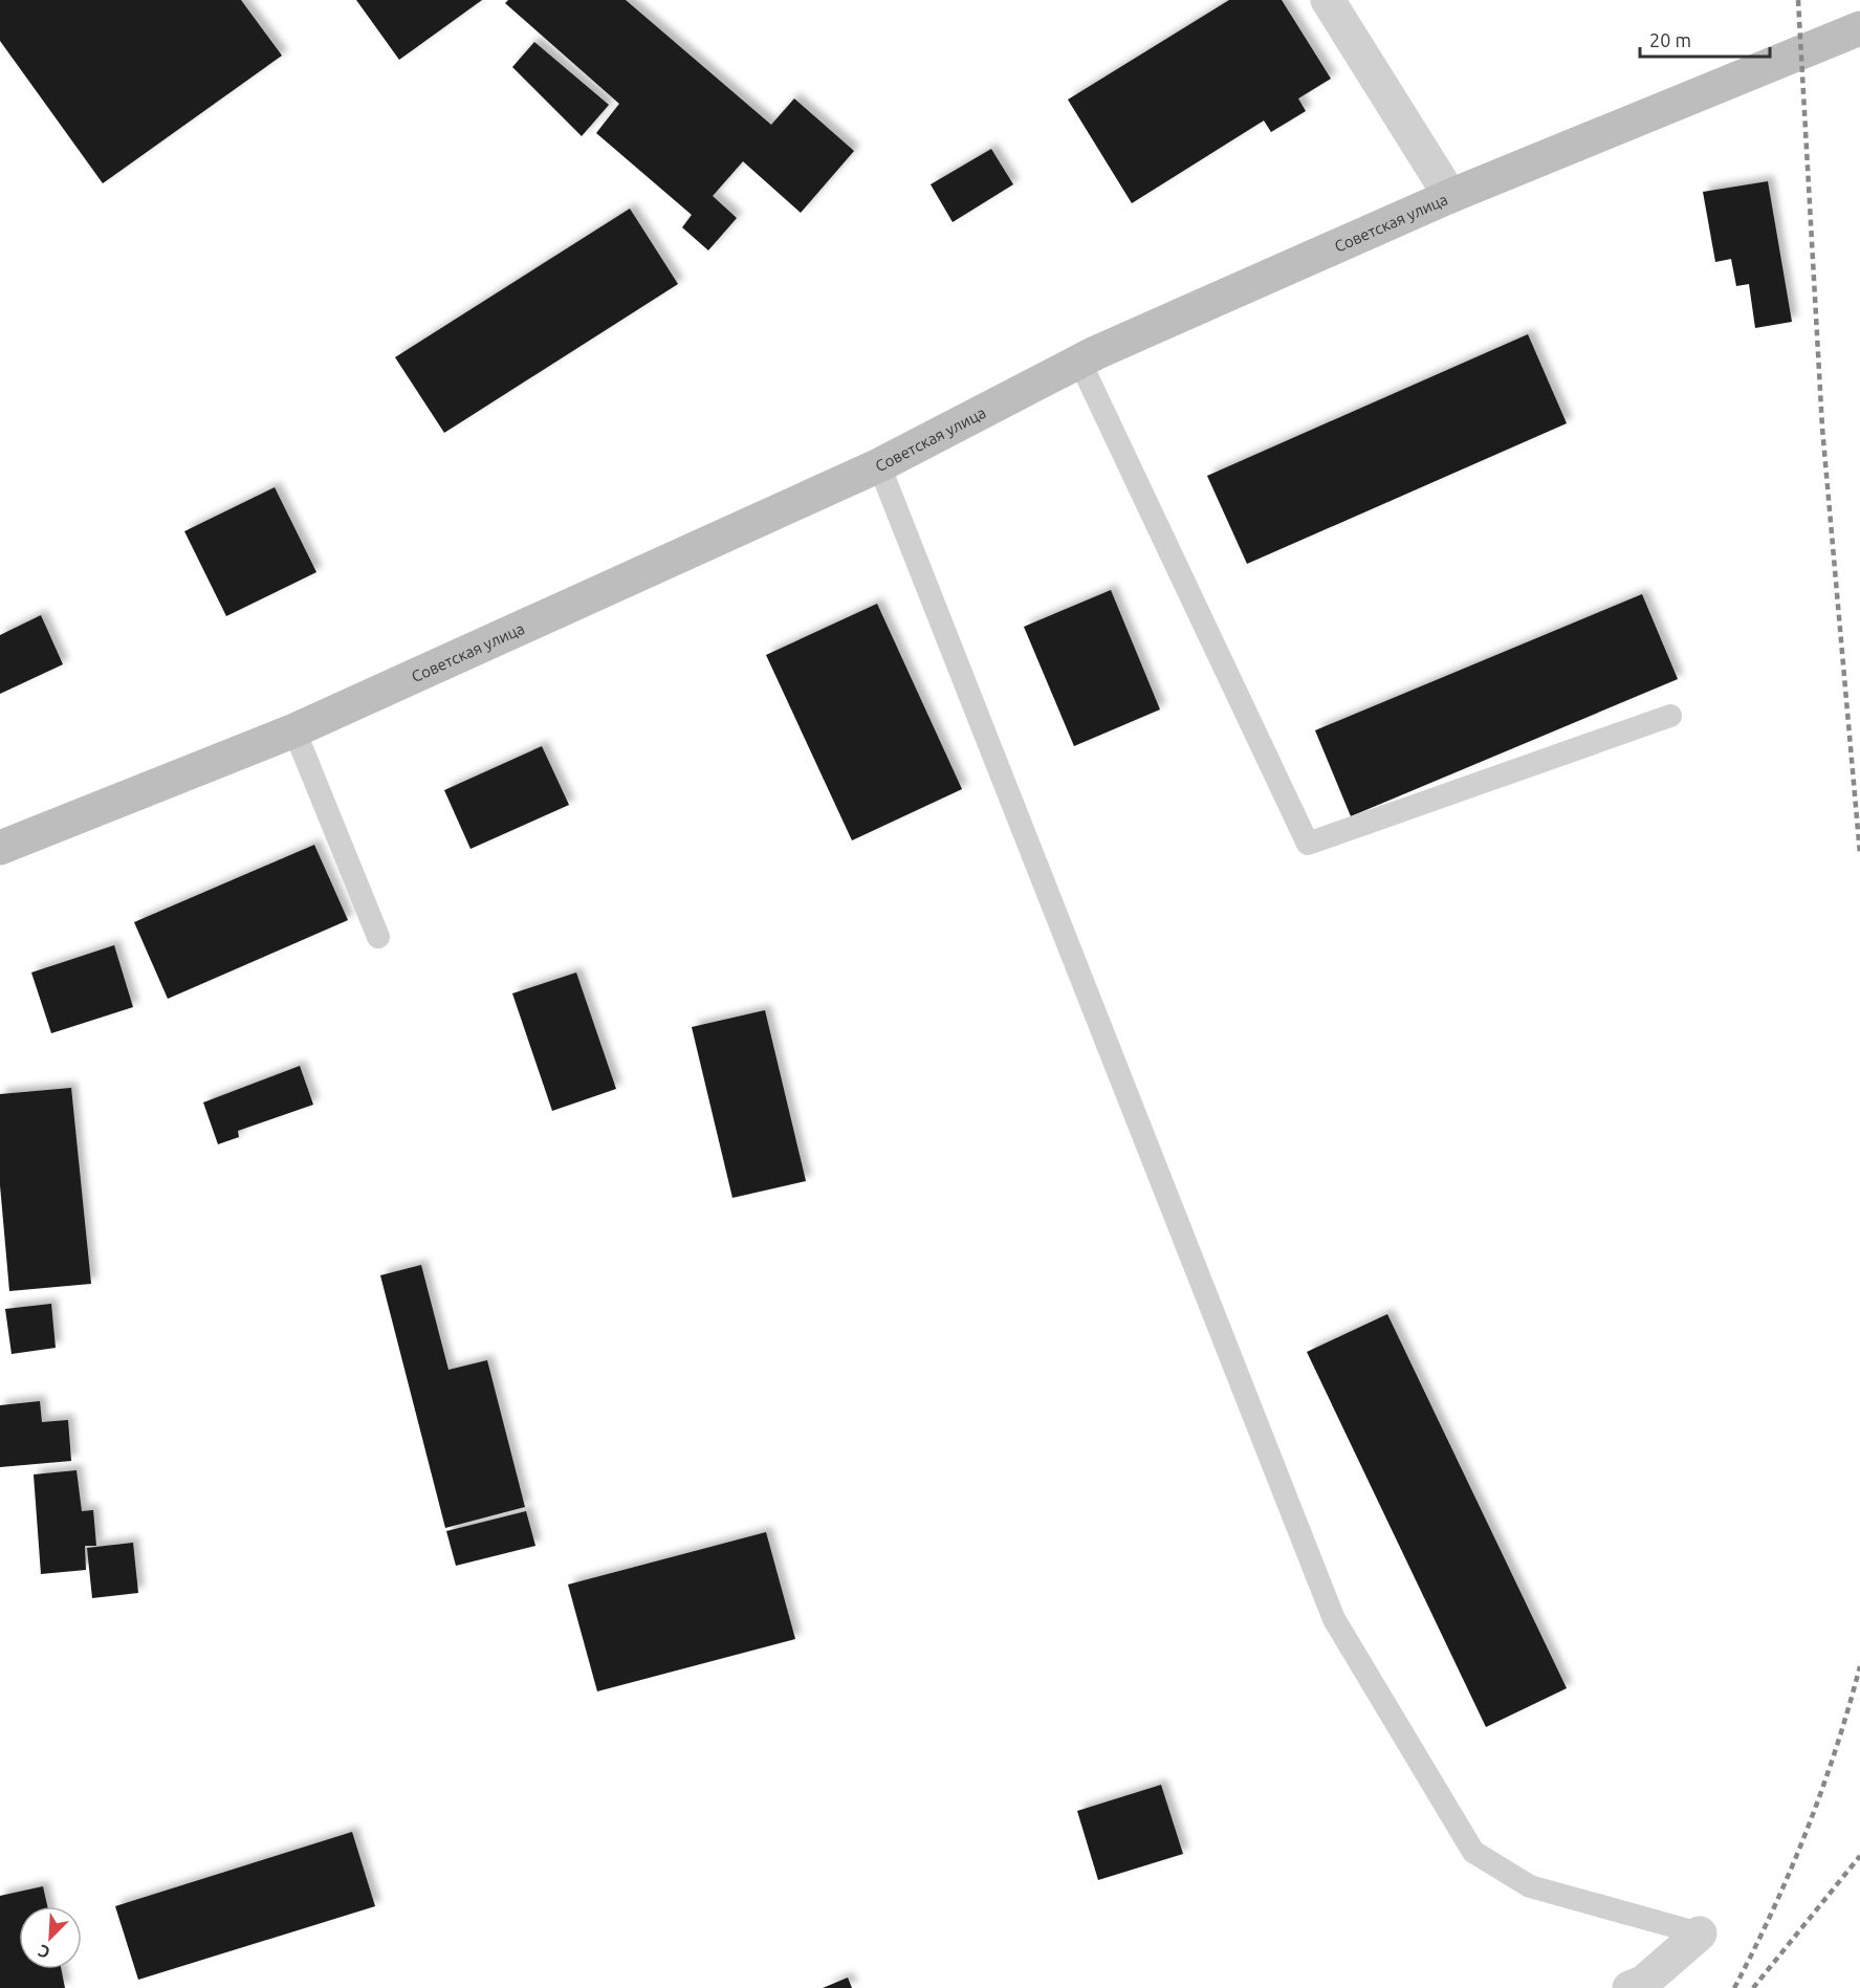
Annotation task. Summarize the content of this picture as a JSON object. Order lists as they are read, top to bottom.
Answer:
{
  "streets": {
    "street": ["Советская улица"]
  },
  "scale_bar": "20 m",
  "north": "bottom left"
}
